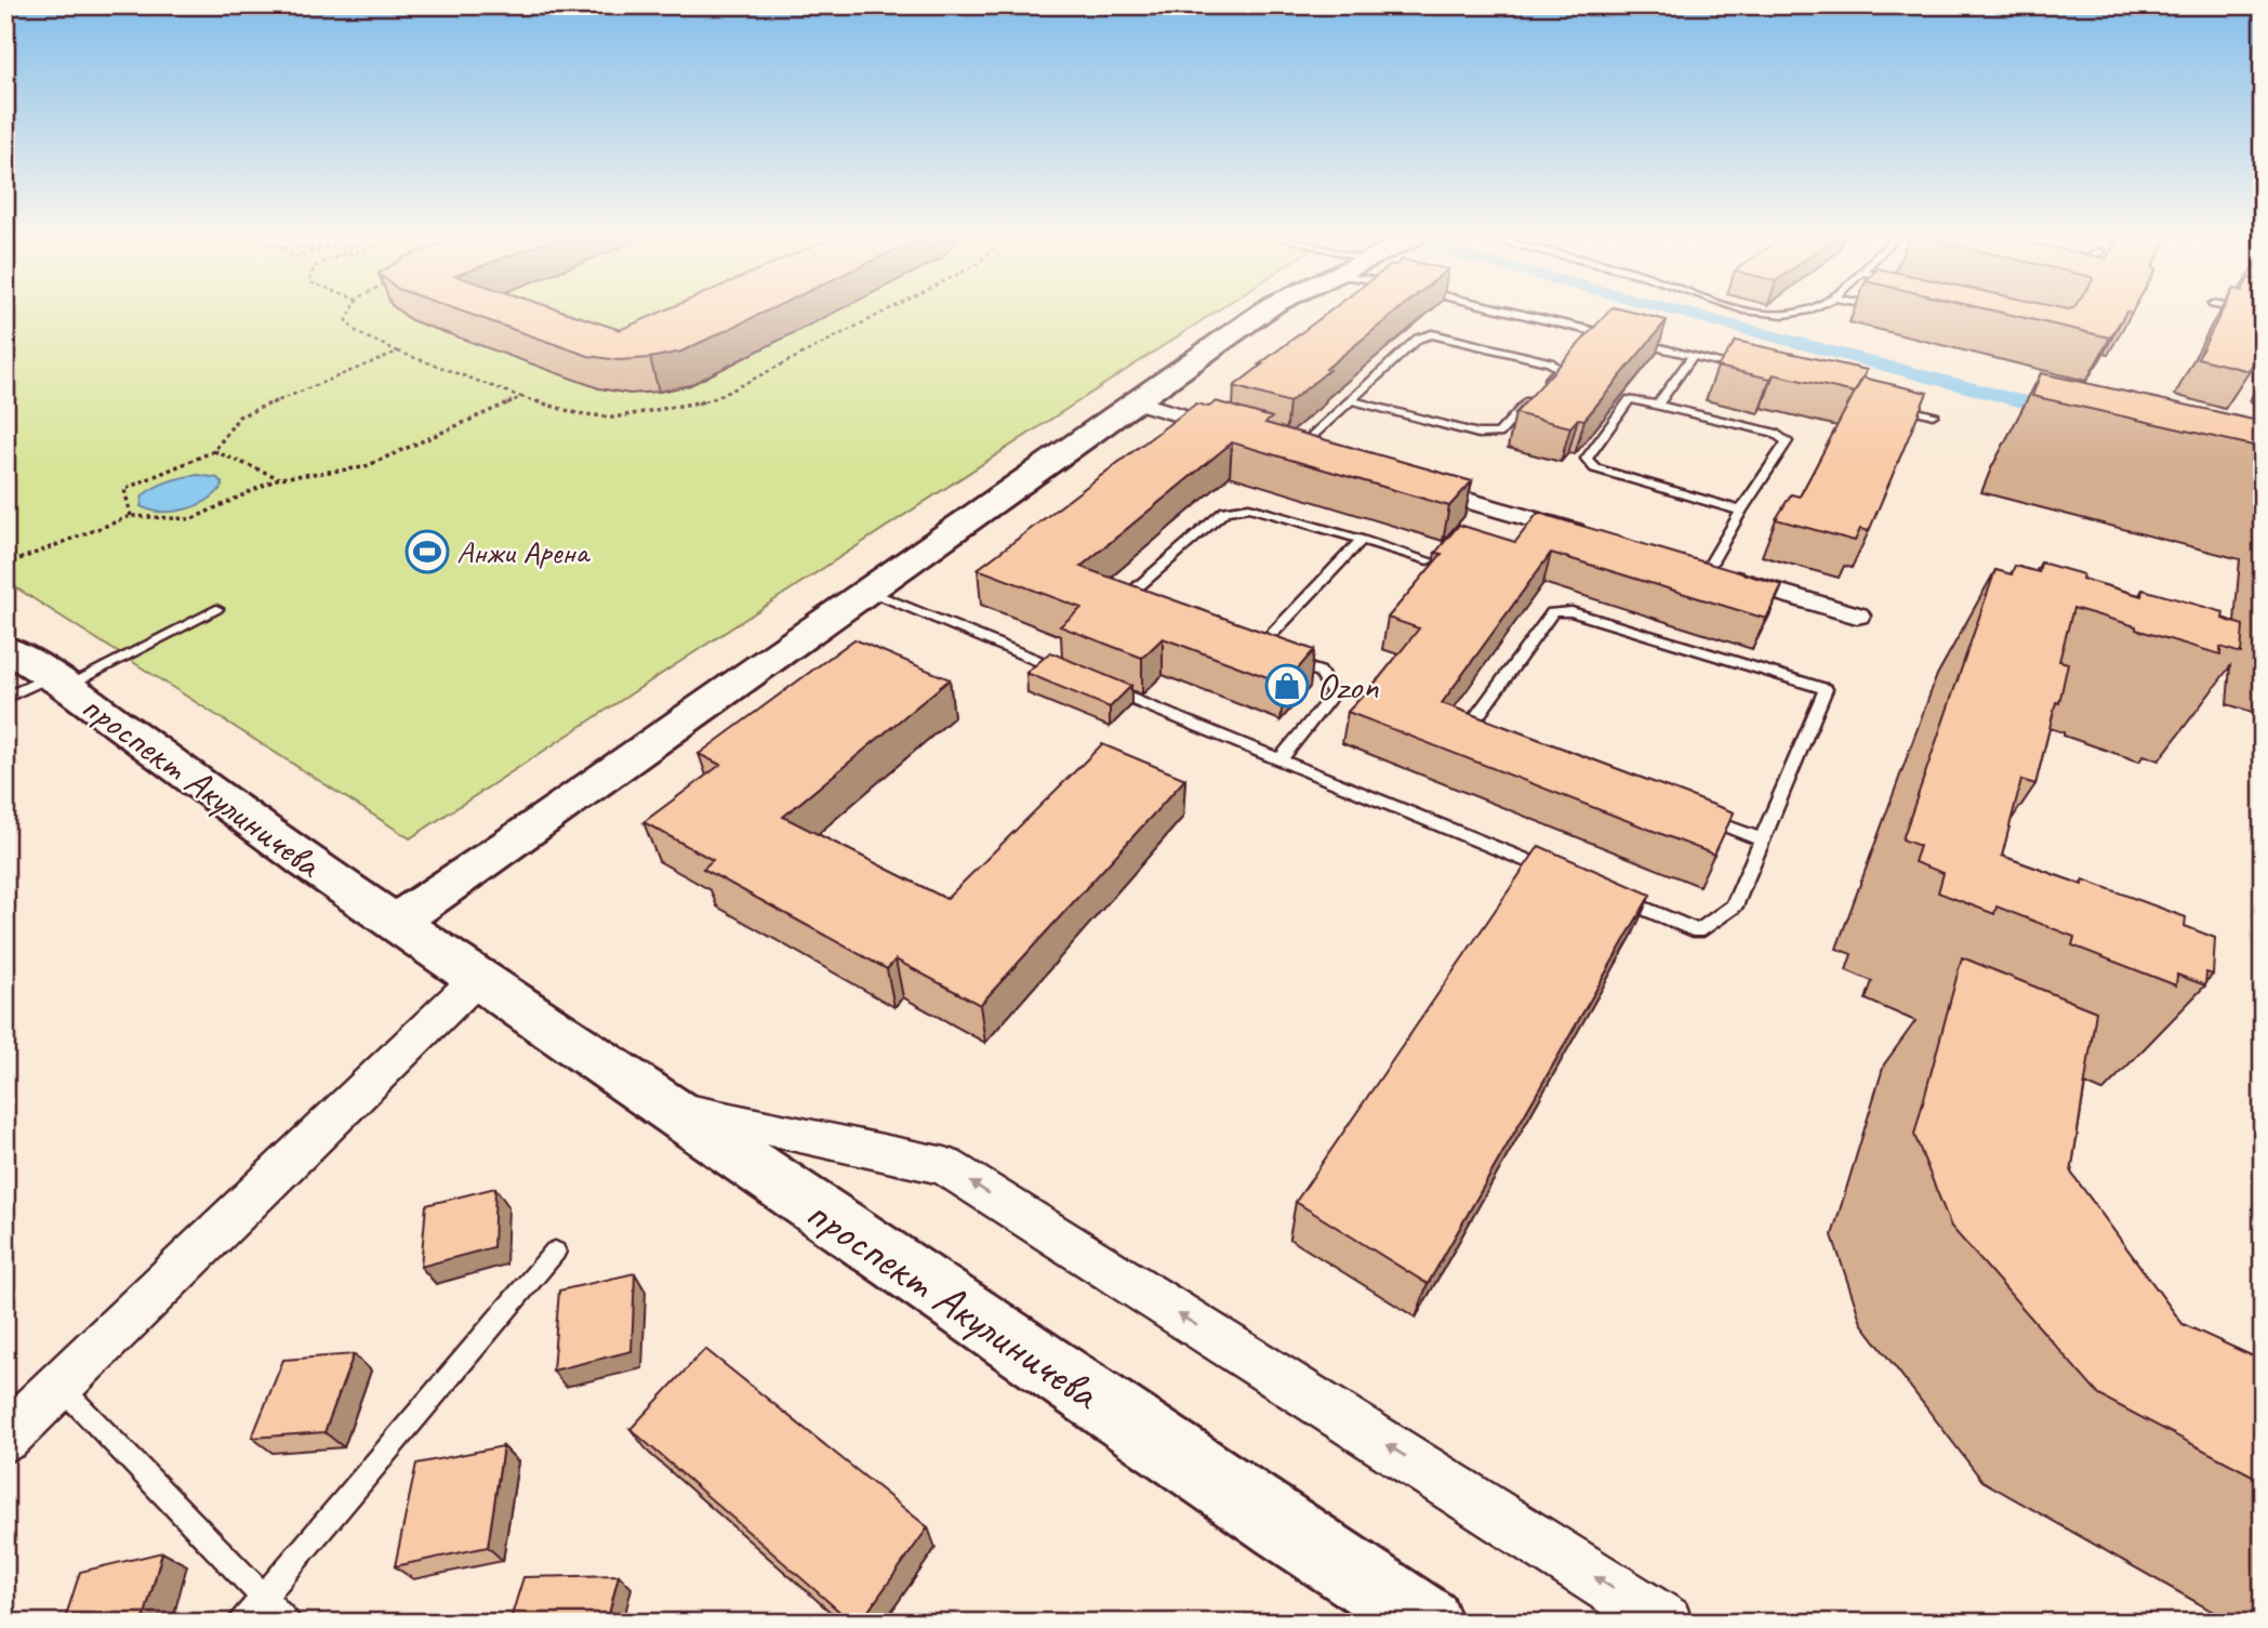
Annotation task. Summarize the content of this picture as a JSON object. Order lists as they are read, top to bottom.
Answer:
{
  "streets": {
    "street": ["проспект Акулиничева"]
  },
  "places": {
    "sports": ["Анжи Арена"],
    "shop": ["Ozon"]
  }
}
